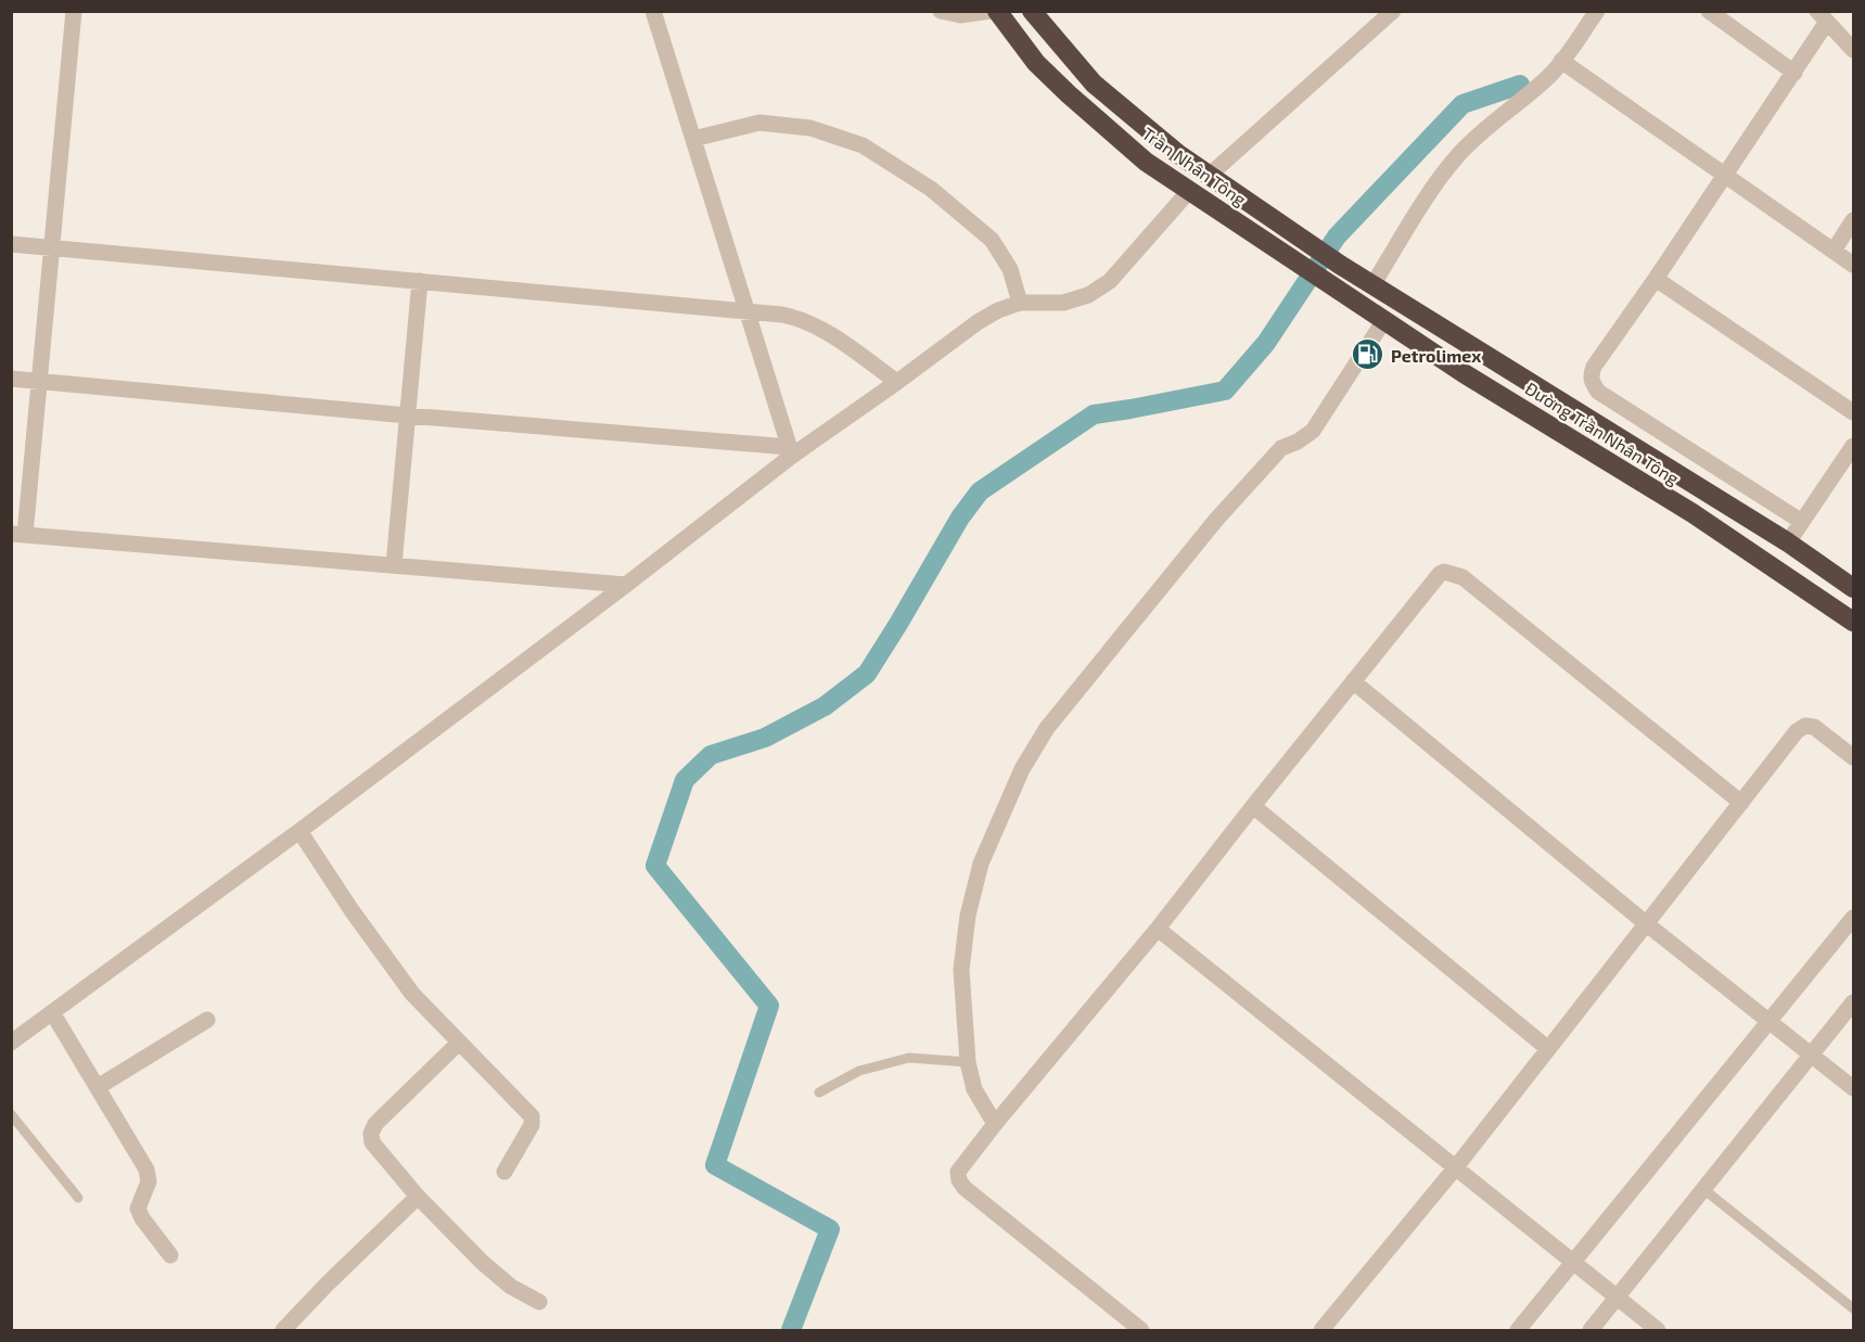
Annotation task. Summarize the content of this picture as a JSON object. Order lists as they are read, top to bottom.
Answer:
{
  "streets": {
    "highway": ["Trần Nhân Tông", "Đường Trần Nhân Tông"]
  },
  "crossings": [
    ["Trần Nhân Tông", "Đường Trần Nhân Tông"]
  ],
  "places": {
    "fuel station": ["Petrolimex"]
  }
}
